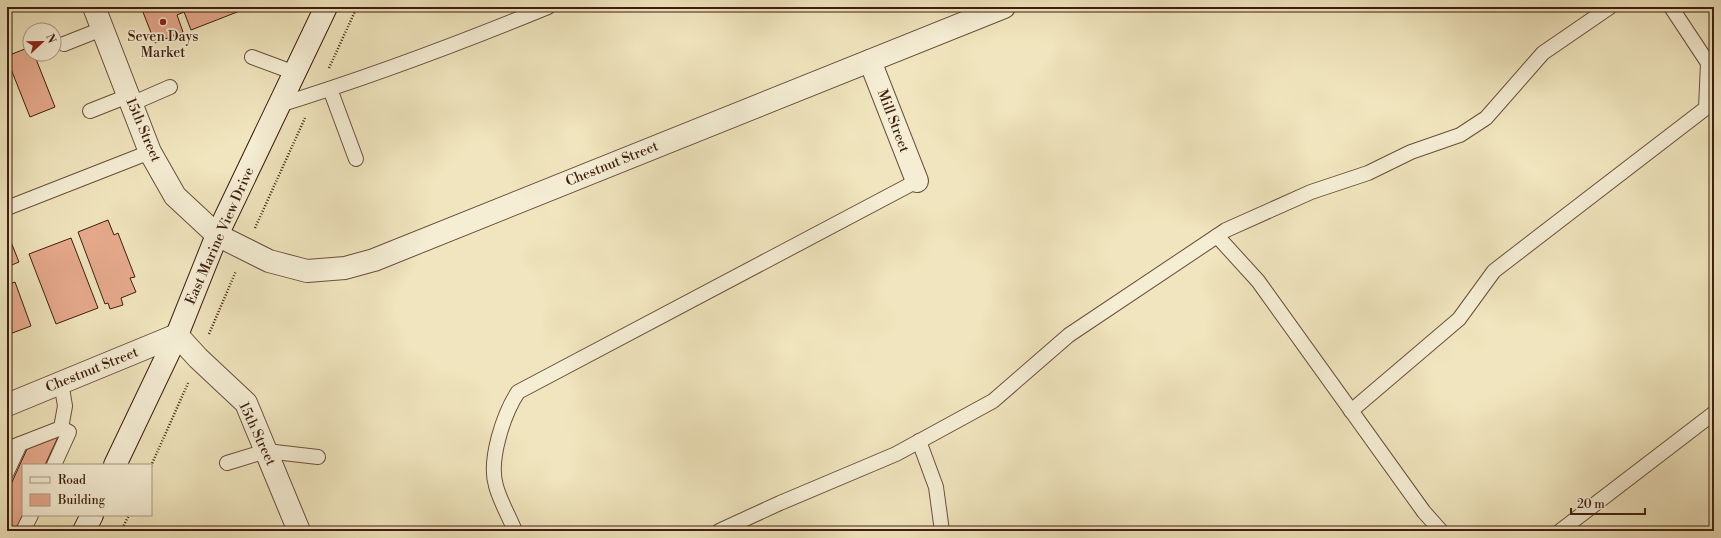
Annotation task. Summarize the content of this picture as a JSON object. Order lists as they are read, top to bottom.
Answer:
{
  "streets": {
    "street": [
      "Mill Street",
      "15th Street",
      "Chestnut Street",
      "East Marine View Drive"
    ]
  },
  "crossings": [
    ["Mill Street", "Chestnut Street"],
    ["15th Street", "Chestnut Street"],
    ["15th Street", "East Marine View Drive"],
    ["Chestnut Street", "East Marine View Drive"]
  ],
  "places": ["Seven Days Market"],
  "legend": ["Road", "Building"],
  "scale_bar": "20 m",
  "north": "right"
}
